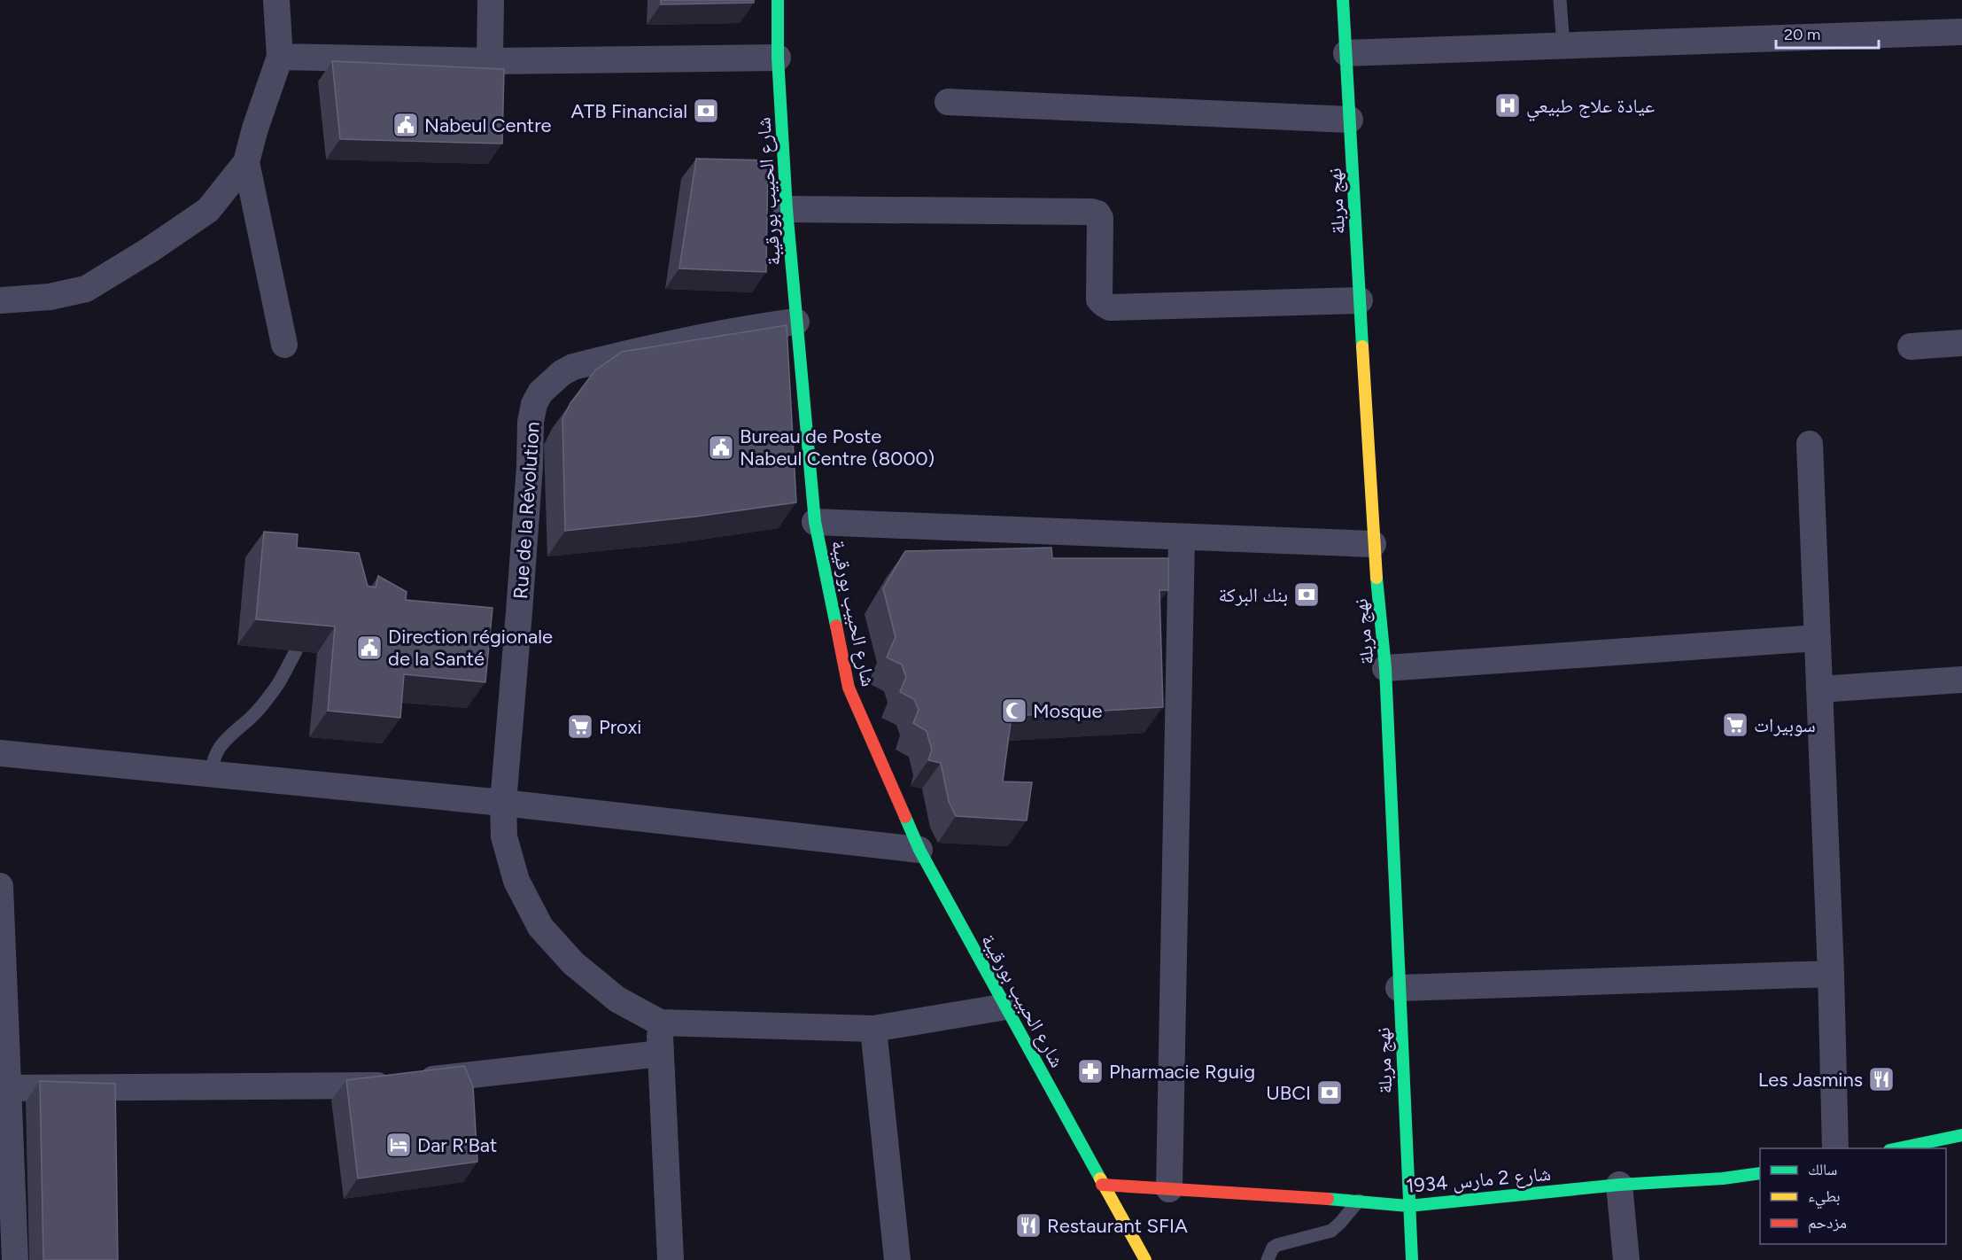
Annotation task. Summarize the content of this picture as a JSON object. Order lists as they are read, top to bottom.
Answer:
{
  "streets": {
    "main road": ["شارع الحبيب بورقيبة", "نهج مربلة", "شارع 2 مارس 1934"],
    "street": ["Rue de la Révolution"]
  },
  "crossings": [
    ["شارع الحبيب بورقيبة", "Rue de la Révolution"],
    ["شارع الحبيب بورقيبة", "شارع 2 مارس 1934"],
    ["نهج مربلة", "شارع 2 مارس 1934"]
  ],
  "places": {
    "hospital": ["عيادة علاج طبيعي"],
    "bank": ["ATB Financial", "بنك البركة", "UBCI"],
    "public building": ["Nabeul Centre", "Bureau de Poste Nabeul Centre (8000)", "Direction régionale de la Santé"],
    "mosque": ["Mosque"],
    "supermarket": ["سوبيرات", "Proxi"],
    "pharmacy": ["Pharmacie Rguig"],
    "restaurant": ["Les Jasmins", "Restaurant SFIA"],
    "hotel": ["Dar R'Bat"]
  },
  "legend": ["سالك", "بطيء", "مزدحم"],
  "scale_bar": "20 m"
}
